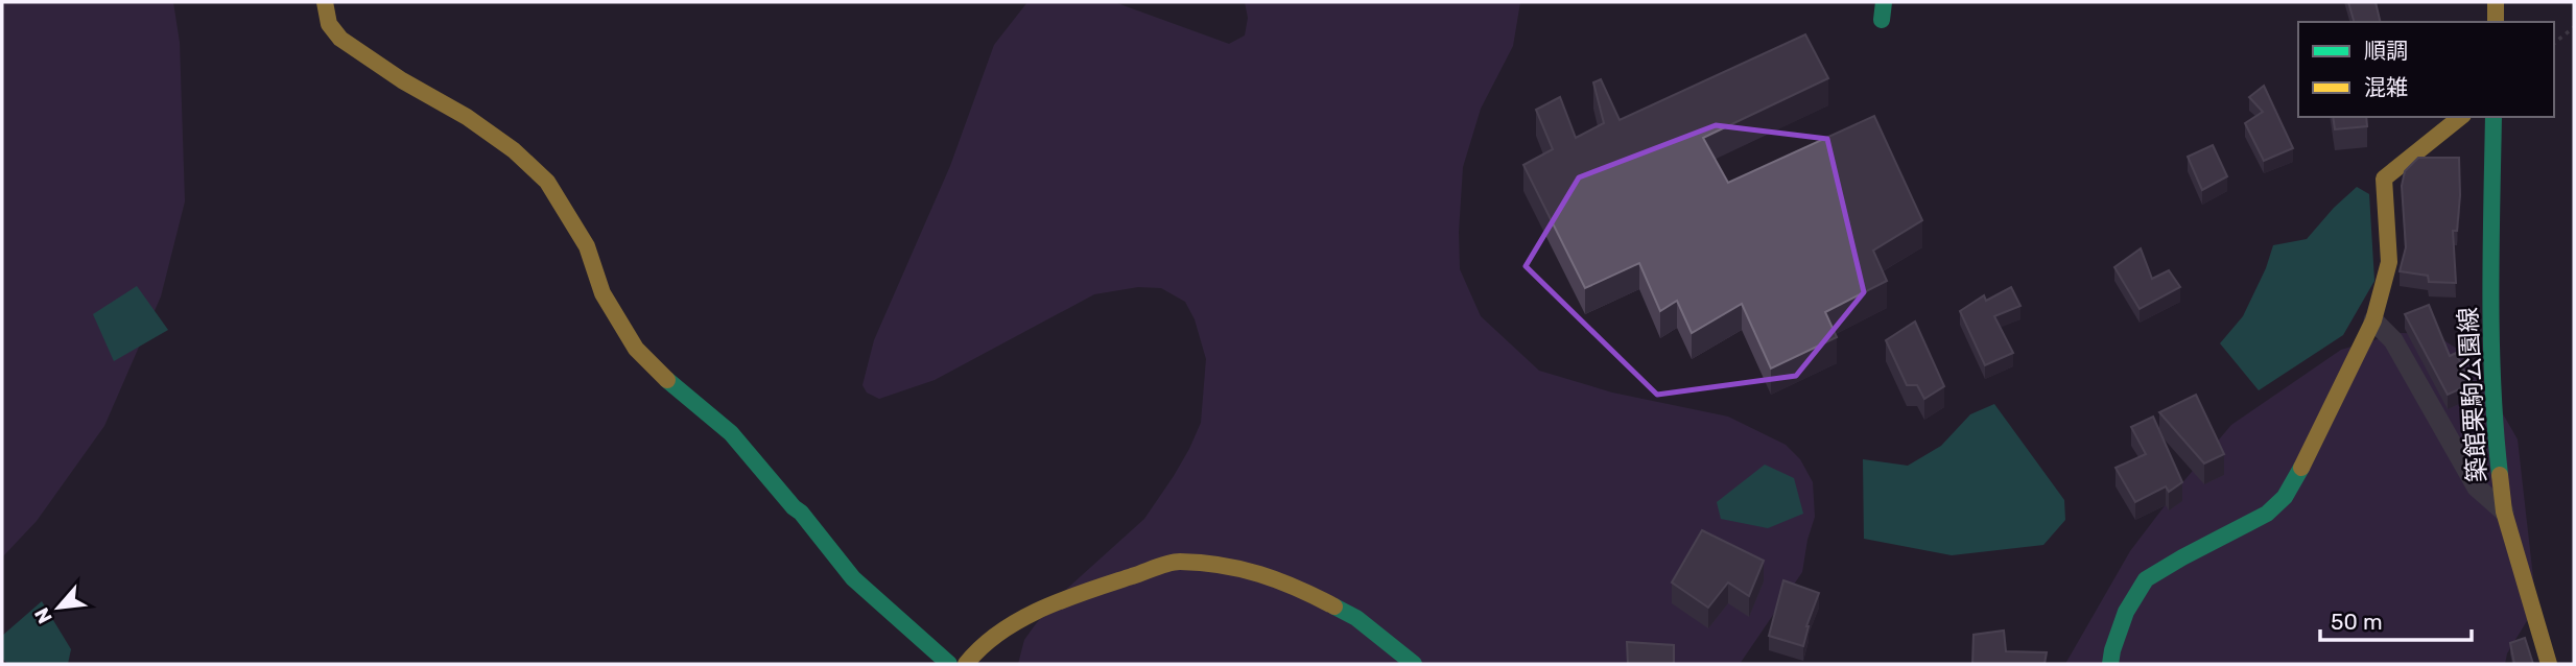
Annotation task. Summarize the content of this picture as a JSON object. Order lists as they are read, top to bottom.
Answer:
{
  "streets": {
    "street": ["築館栗駒公園線"]
  },
  "legend": ["順調", "混雑"],
  "scale_bar": "50 m",
  "north": "bottom left"
}
